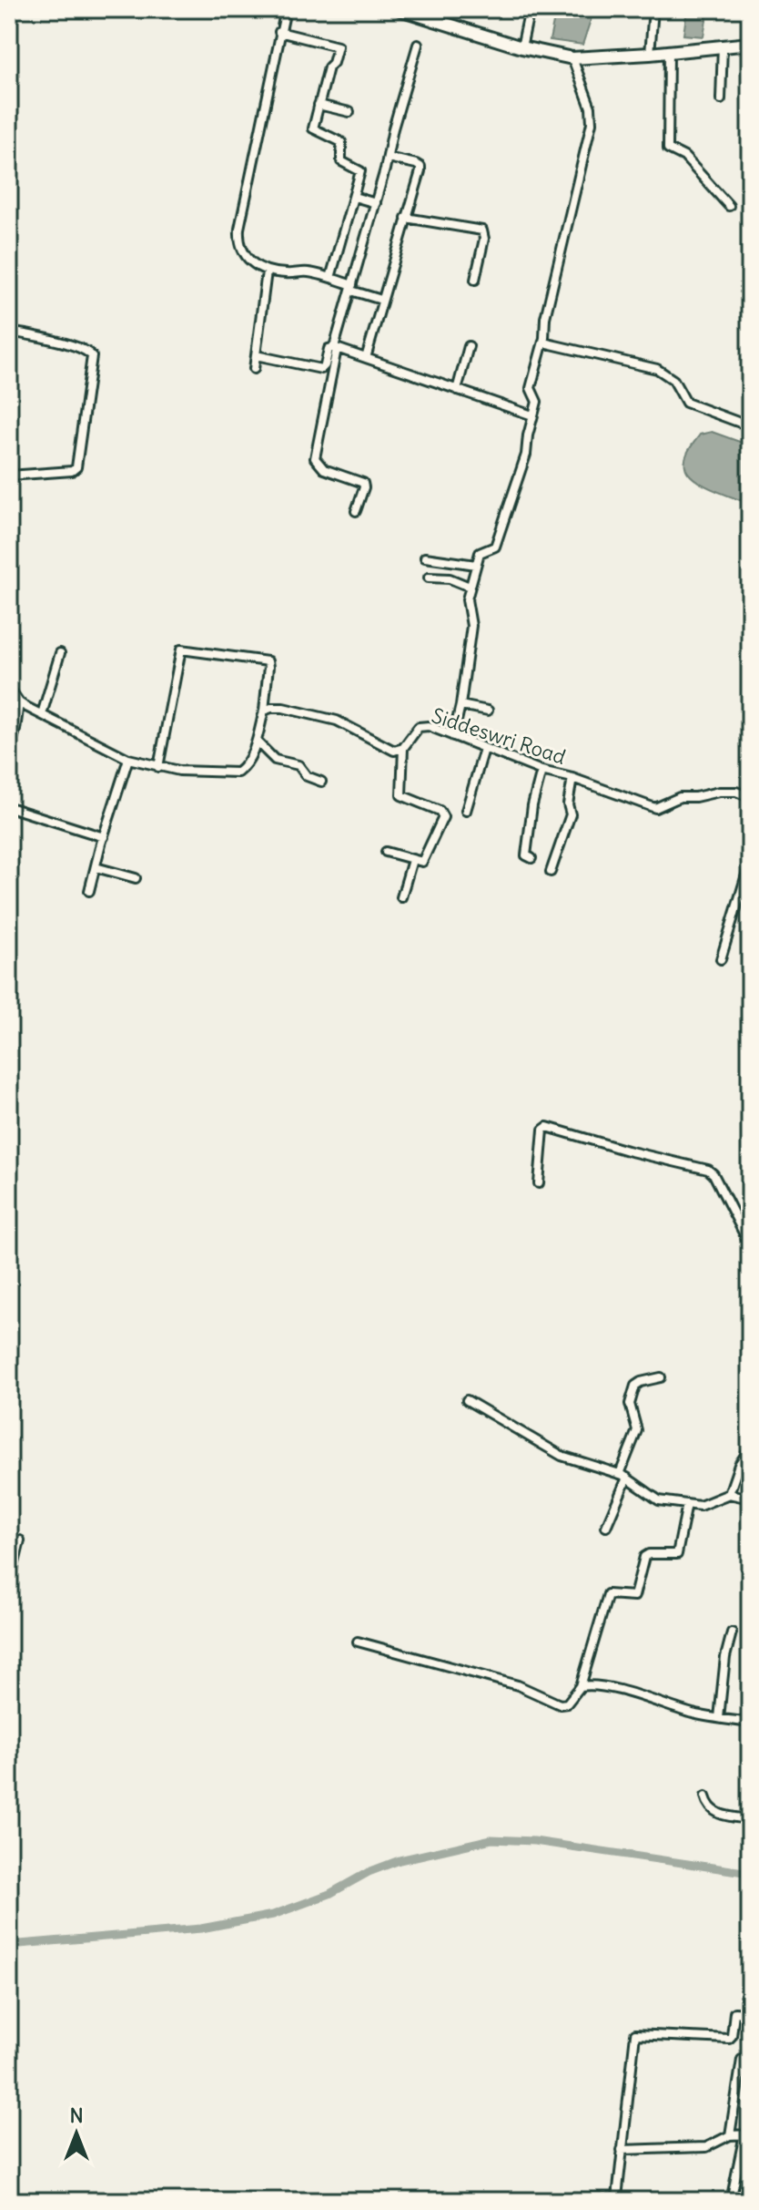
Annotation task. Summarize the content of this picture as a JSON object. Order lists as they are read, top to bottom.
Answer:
{
  "streets": {
    "street": ["Siddeswri Road"]
  },
  "north": "top"
}
